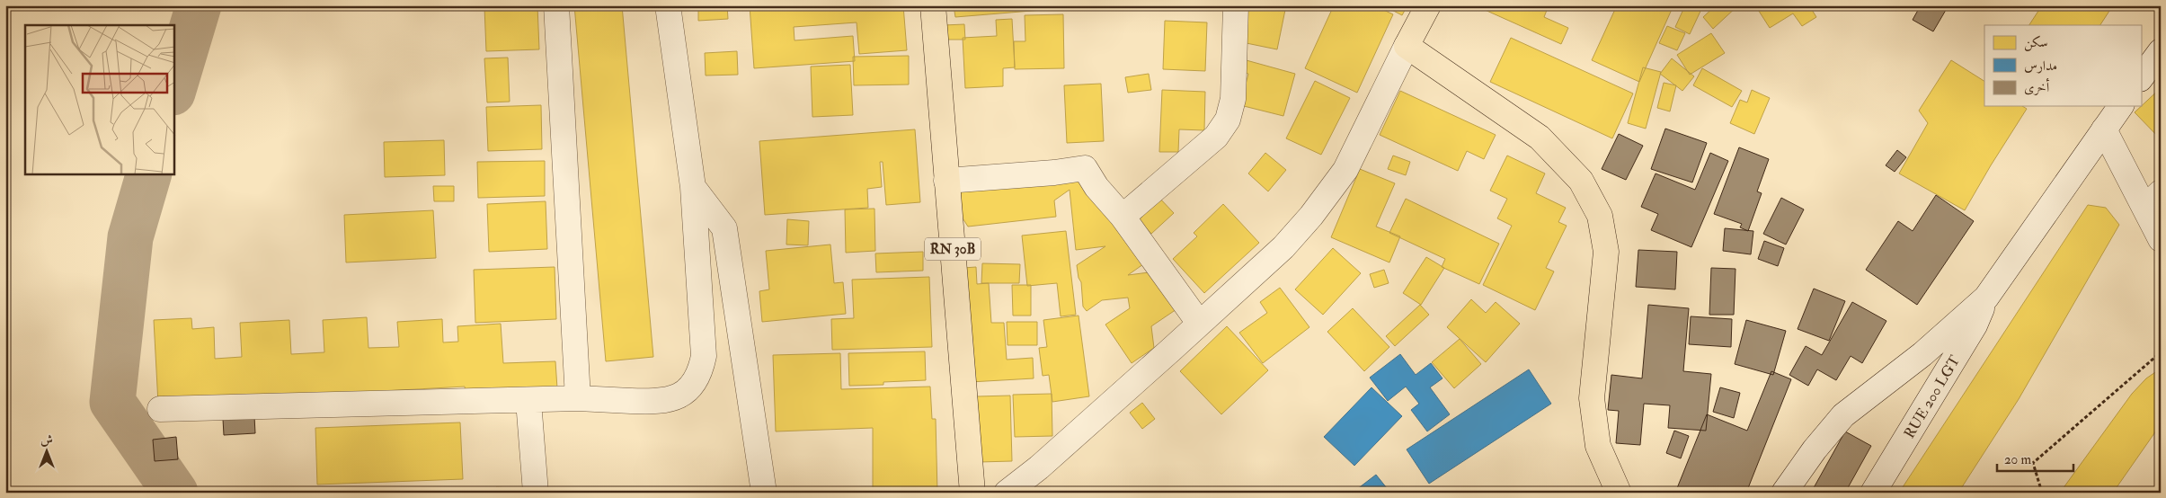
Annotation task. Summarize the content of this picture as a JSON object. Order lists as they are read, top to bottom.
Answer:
{
  "streets": {
    "main road": ["RN 30B"],
    "street": ["RUE 200 LGT"]
  },
  "legend": ["سكن", "مدارس", "أخرى"],
  "scale_bar": "20 m",
  "north": "top"
}
